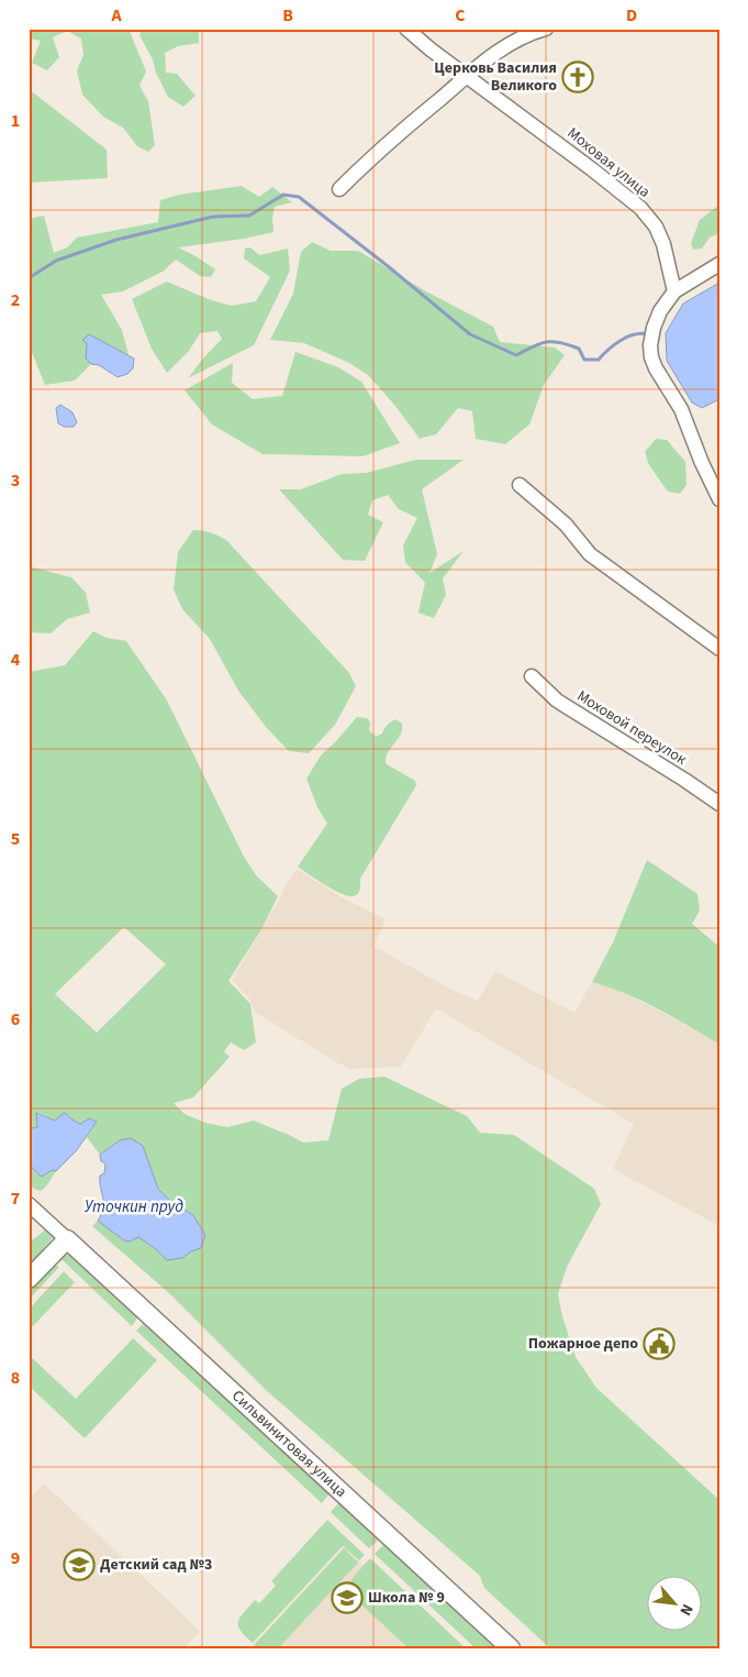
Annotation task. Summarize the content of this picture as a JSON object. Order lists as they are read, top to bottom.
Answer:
{
  "streets": {
    "street": ["Моховая улица", "Моховой переулок", "Сильвинитовая улица"]
  },
  "water": ["Уточкин пруд"],
  "places": {
    "church": ["Церковь Василия Великого"],
    "public building": ["Пожарное депо"],
    "school or university": ["Детский сад №3", "Школа № 9"]
  },
  "north": "bottom right",
  "grid": {
    "columns": [
      "A",
      "B",
      "C",
      "D"
    ],
    "rows": [
      "1",
      "2",
      "3",
      "4",
      "5",
      "6",
      "7",
      "8",
      "9"
    ]
  }
}
